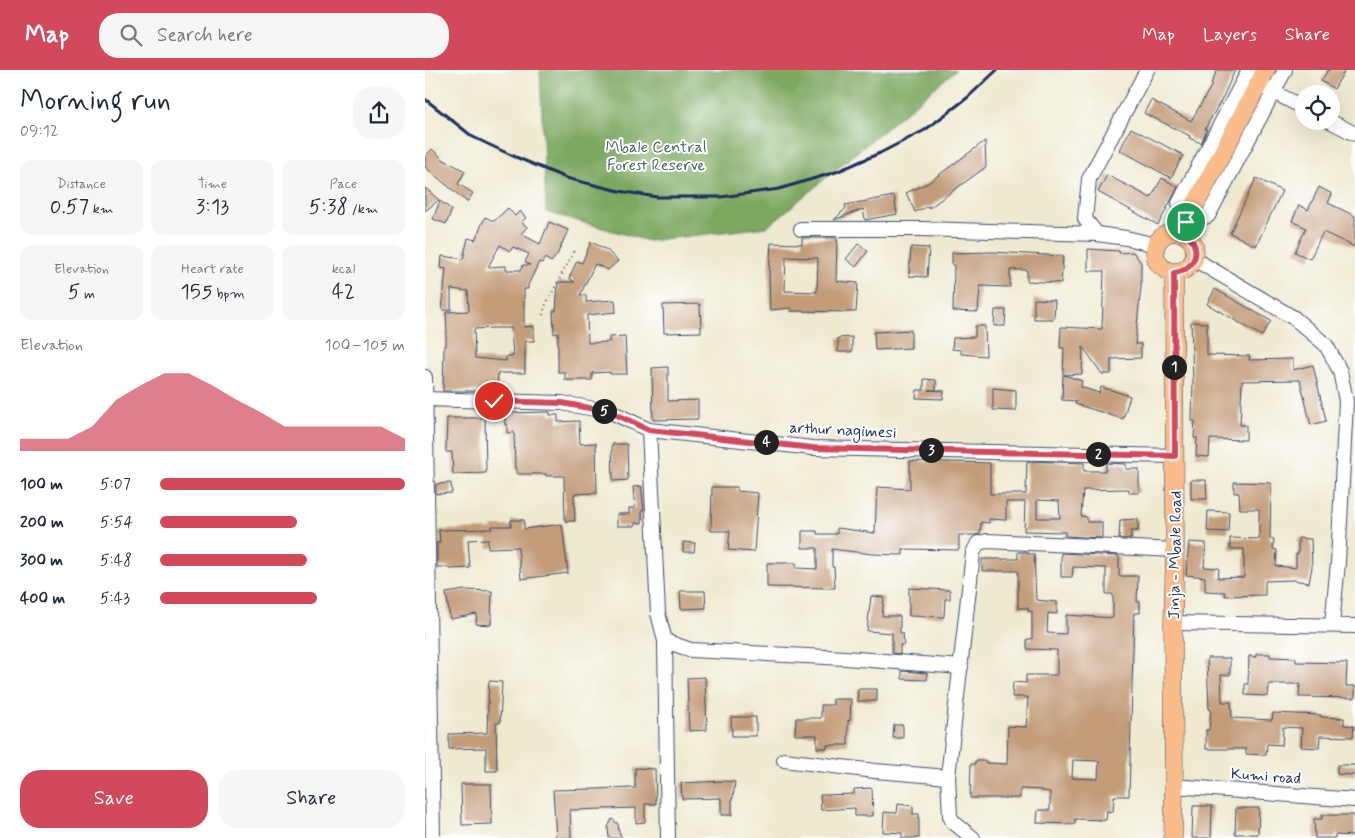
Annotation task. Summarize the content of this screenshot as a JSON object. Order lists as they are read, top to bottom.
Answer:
{
  "streets": {
    "main road": ["Jinja - Mbale Road"],
    "street": ["arthur nagimesi", "Kumi road"]
  },
  "crossings": [
    ["arthur nagimesi", "Jinja - Mbale Road"],
    ["Jinja - Mbale Road", "Kumi road"]
  ],
  "parks": ["Mbale Central Forest Reserve"],
  "page": {
    "header": "Map",
    "search": "Search here",
    "nav": ["Map", "Layers", "Share"],
    "heading": ["Morning run", "09:12"],
    "stats": [
      ["Distance", "0.57 km"],
      ["Time", "3:13"],
      ["Pace", "5:38 /km"],
      ["Elevation", "5 m"],
      ["Heart rate", "155 bpm"],
      ["kcal", "42"]
    ],
    "chart": ["Elevation", "100–105 m"],
    "pins": [
      "1",
      "5",
      "4",
      "3",
      "2"
    ],
    "list": [
      {
        "name": "100 m",
        "note": "5:07"
      },
      {
        "name": "200 m",
        "note": "5:54"
      },
      {
        "name": "300 m",
        "note": "5:48"
      },
      {
        "name": "400 m",
        "note": "5:43"
      }
    ],
    "buttons": ["Save", "Share"]
  }
}
